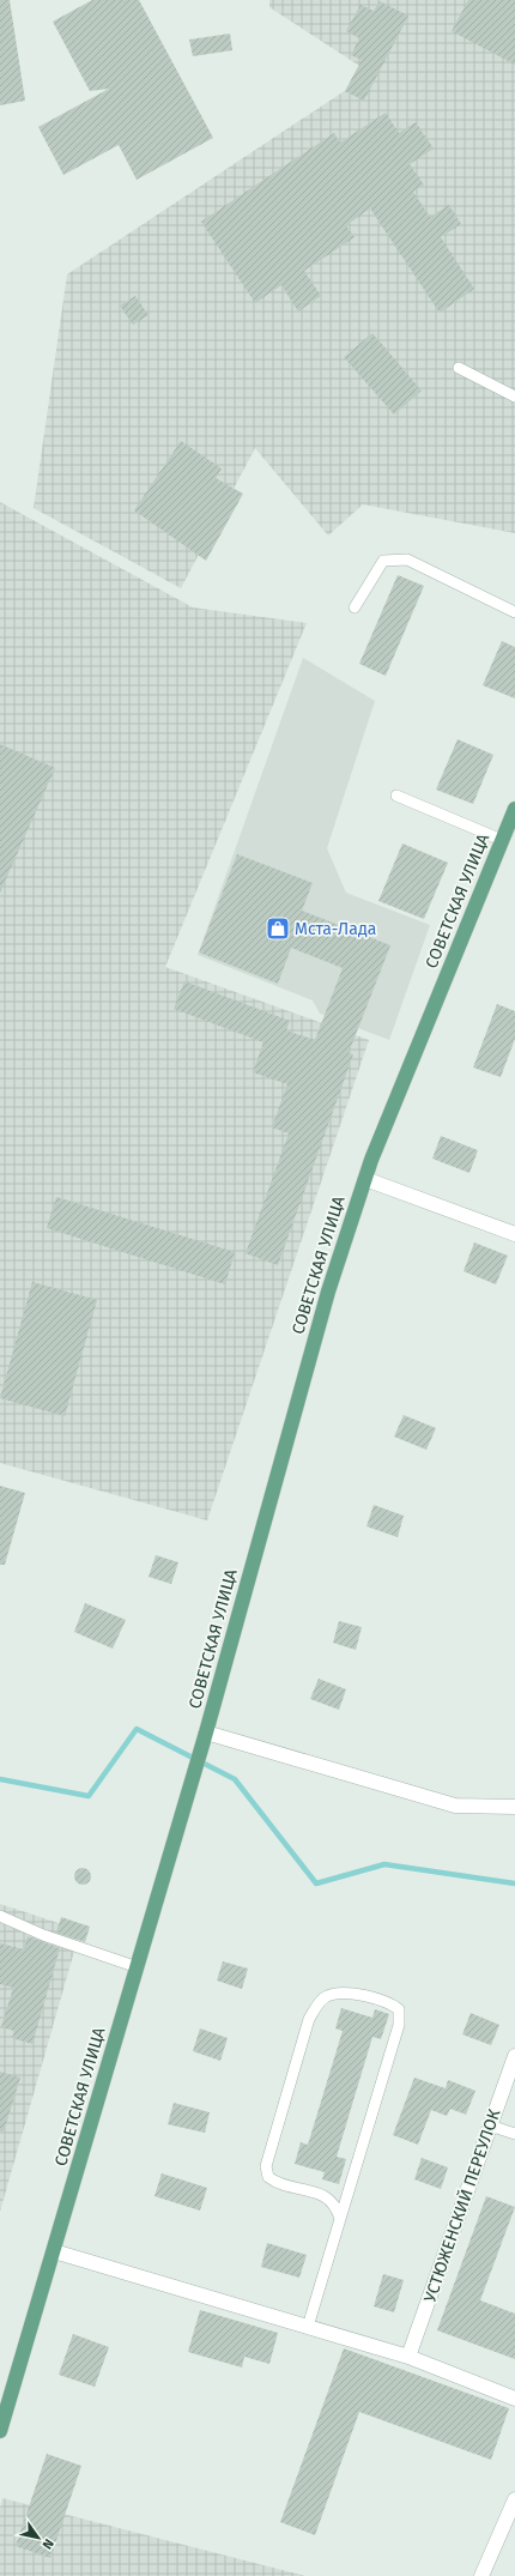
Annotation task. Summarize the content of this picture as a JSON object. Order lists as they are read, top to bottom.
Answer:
{
  "streets": {
    "main road": ["СОВЕТСКАЯ УЛИЦА"],
    "street": ["УСТЮЖЕНСКИЙ ПЕРЕУЛОК"]
  },
  "places": {
    "shop": ["Мста-Лада"]
  },
  "north": "bottom right"
}
